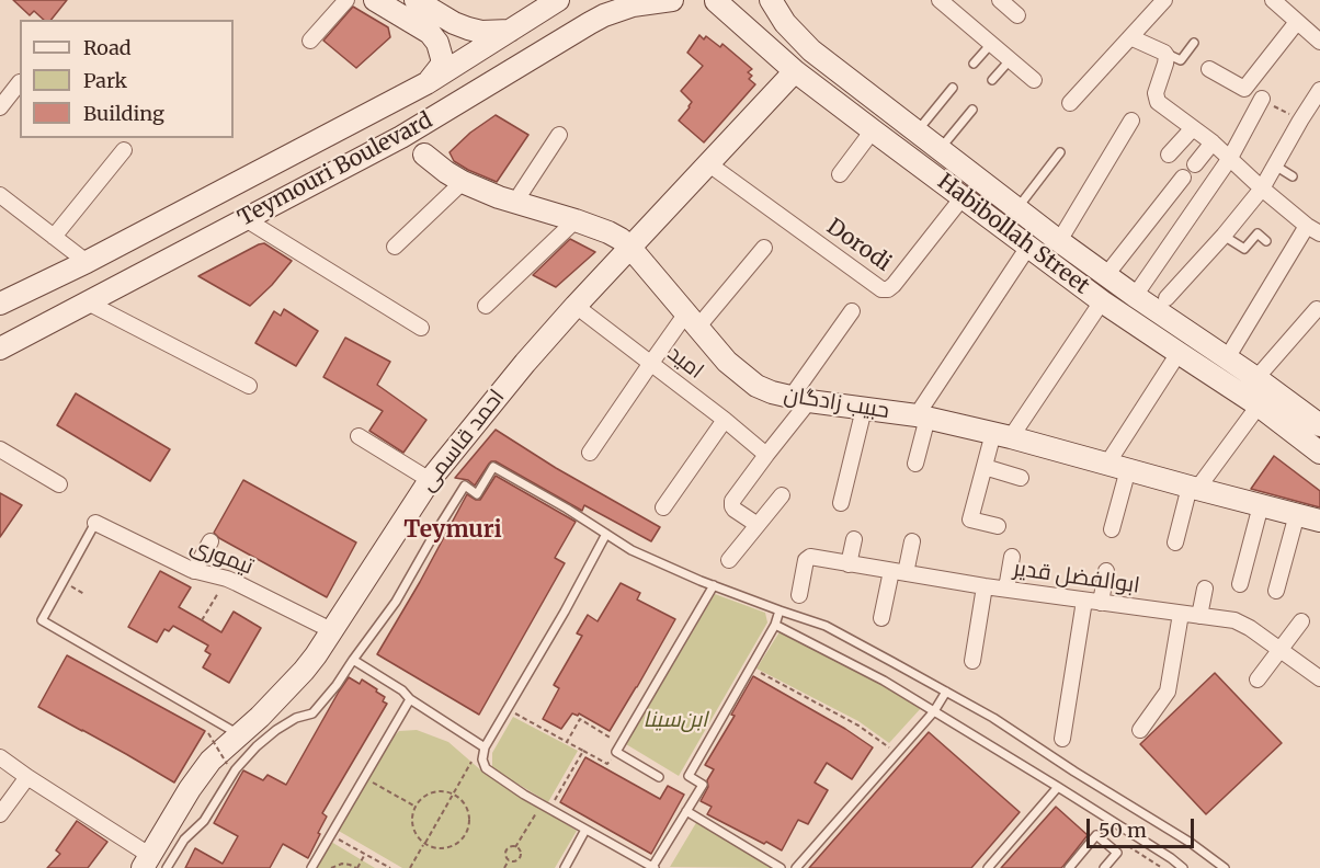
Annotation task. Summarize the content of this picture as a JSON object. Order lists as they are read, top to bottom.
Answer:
{
  "streets": {
    "main road": [
      "Teymouri Boulevard",
      "Habibollah Street",
      "حبیب زادگان",
      "احمد قاسمی"
    ],
    "street": [
      "Dorodi",
      "امید",
      "تیموری",
      "ابوالفضل قدیر"
    ]
  },
  "crossings": [
    ["Habibollah Street", "Dorodi"],
    ["Habibollah Street", "احمد قاسمی"],
    ["Dorodi", "احمد قاسمی"],
    ["امید", "احمد قاسمی"],
    ["حبیب زادگان", "احمد قاسمی"],
    ["احمد قاسمی", "تیموری"]
  ],
  "districts": ["Teymuri"],
  "parks": ["ابن‌سینا"],
  "legend": ["Road", "Park", "Building"],
  "scale_bar": "50 m"
}
